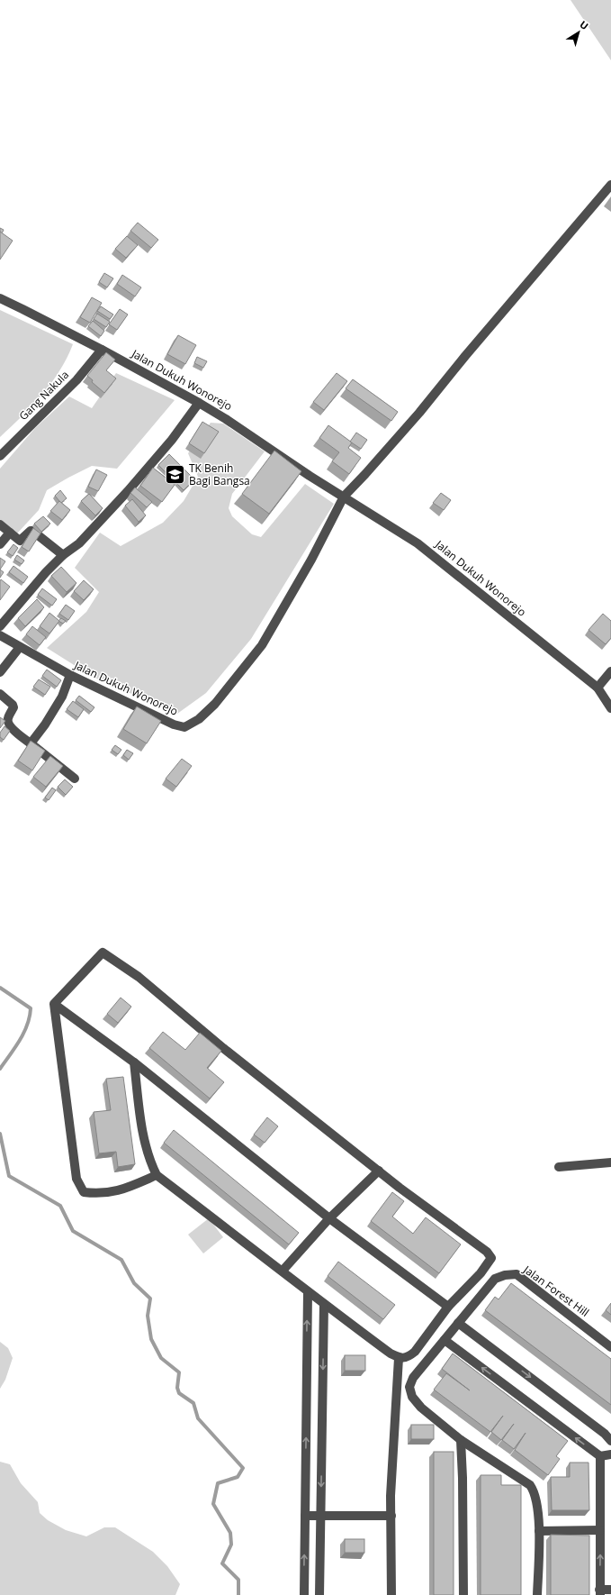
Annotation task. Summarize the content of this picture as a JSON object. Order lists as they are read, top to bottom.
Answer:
{
  "streets": {
    "street": ["Jalan Dukuh Wonorejo", "Gang Nakula", "Jalan Forest Hill"]
  },
  "crossings": [
    ["Jalan Dukuh Wonorejo", "Gang Nakula"]
  ],
  "places": {
    "school or university": ["TK Benih Bagi Bangsa"]
  },
  "north": "top right"
}
